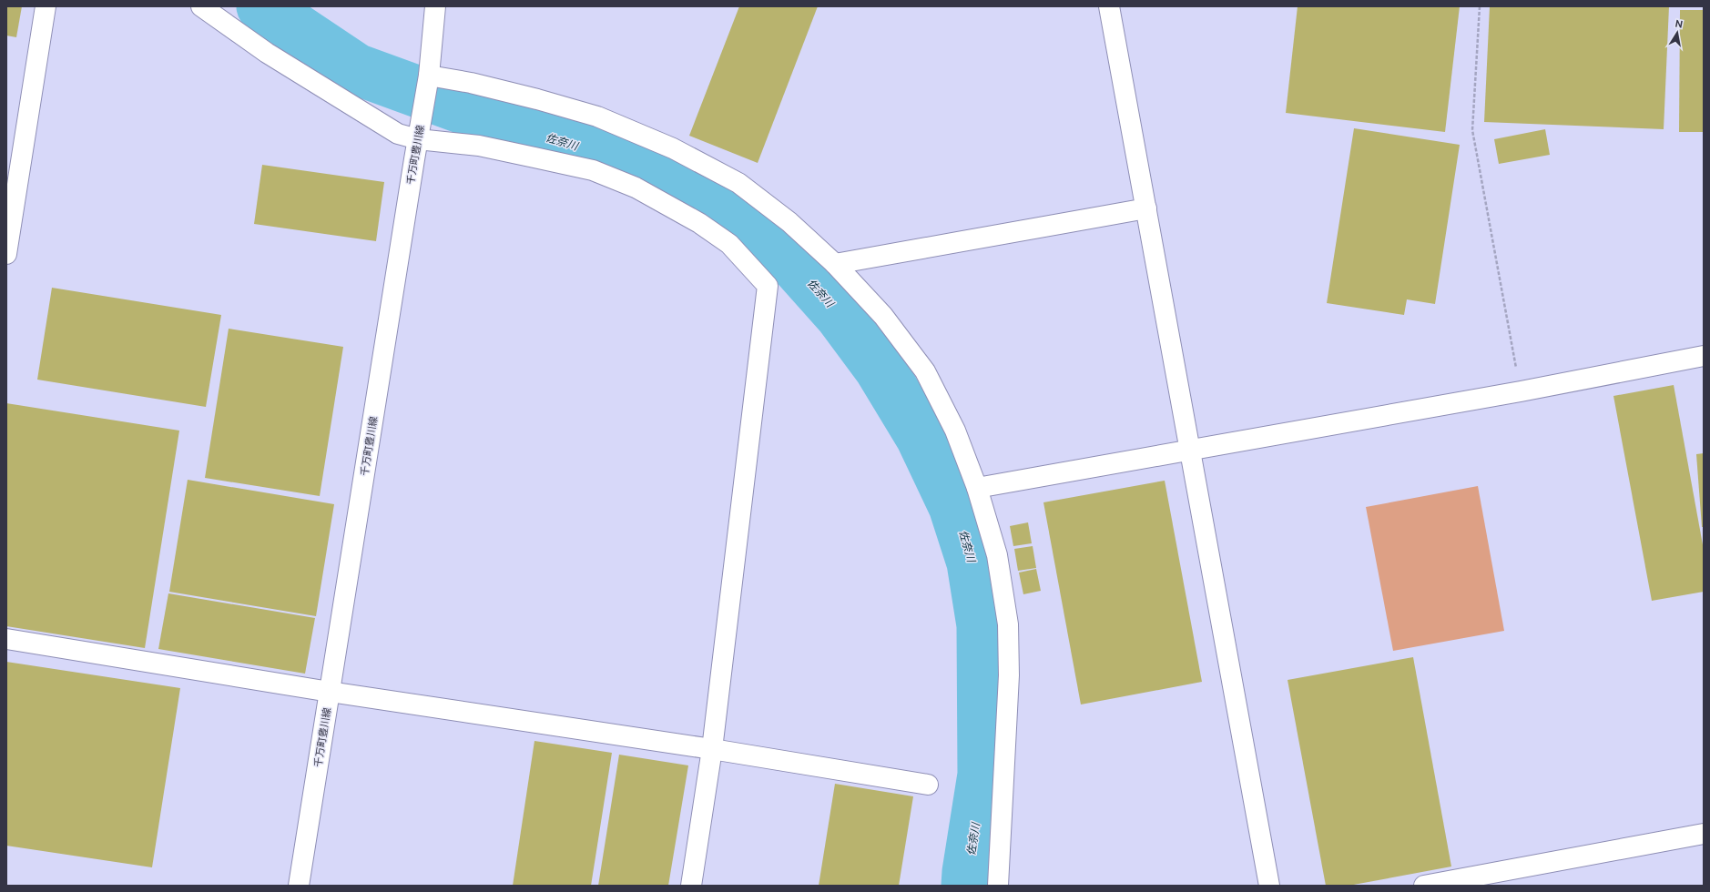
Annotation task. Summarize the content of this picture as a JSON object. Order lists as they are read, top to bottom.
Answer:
{
  "streets": {
    "street": ["千万町豊川線"]
  },
  "water": ["佐奈川"],
  "north": "top"
}
